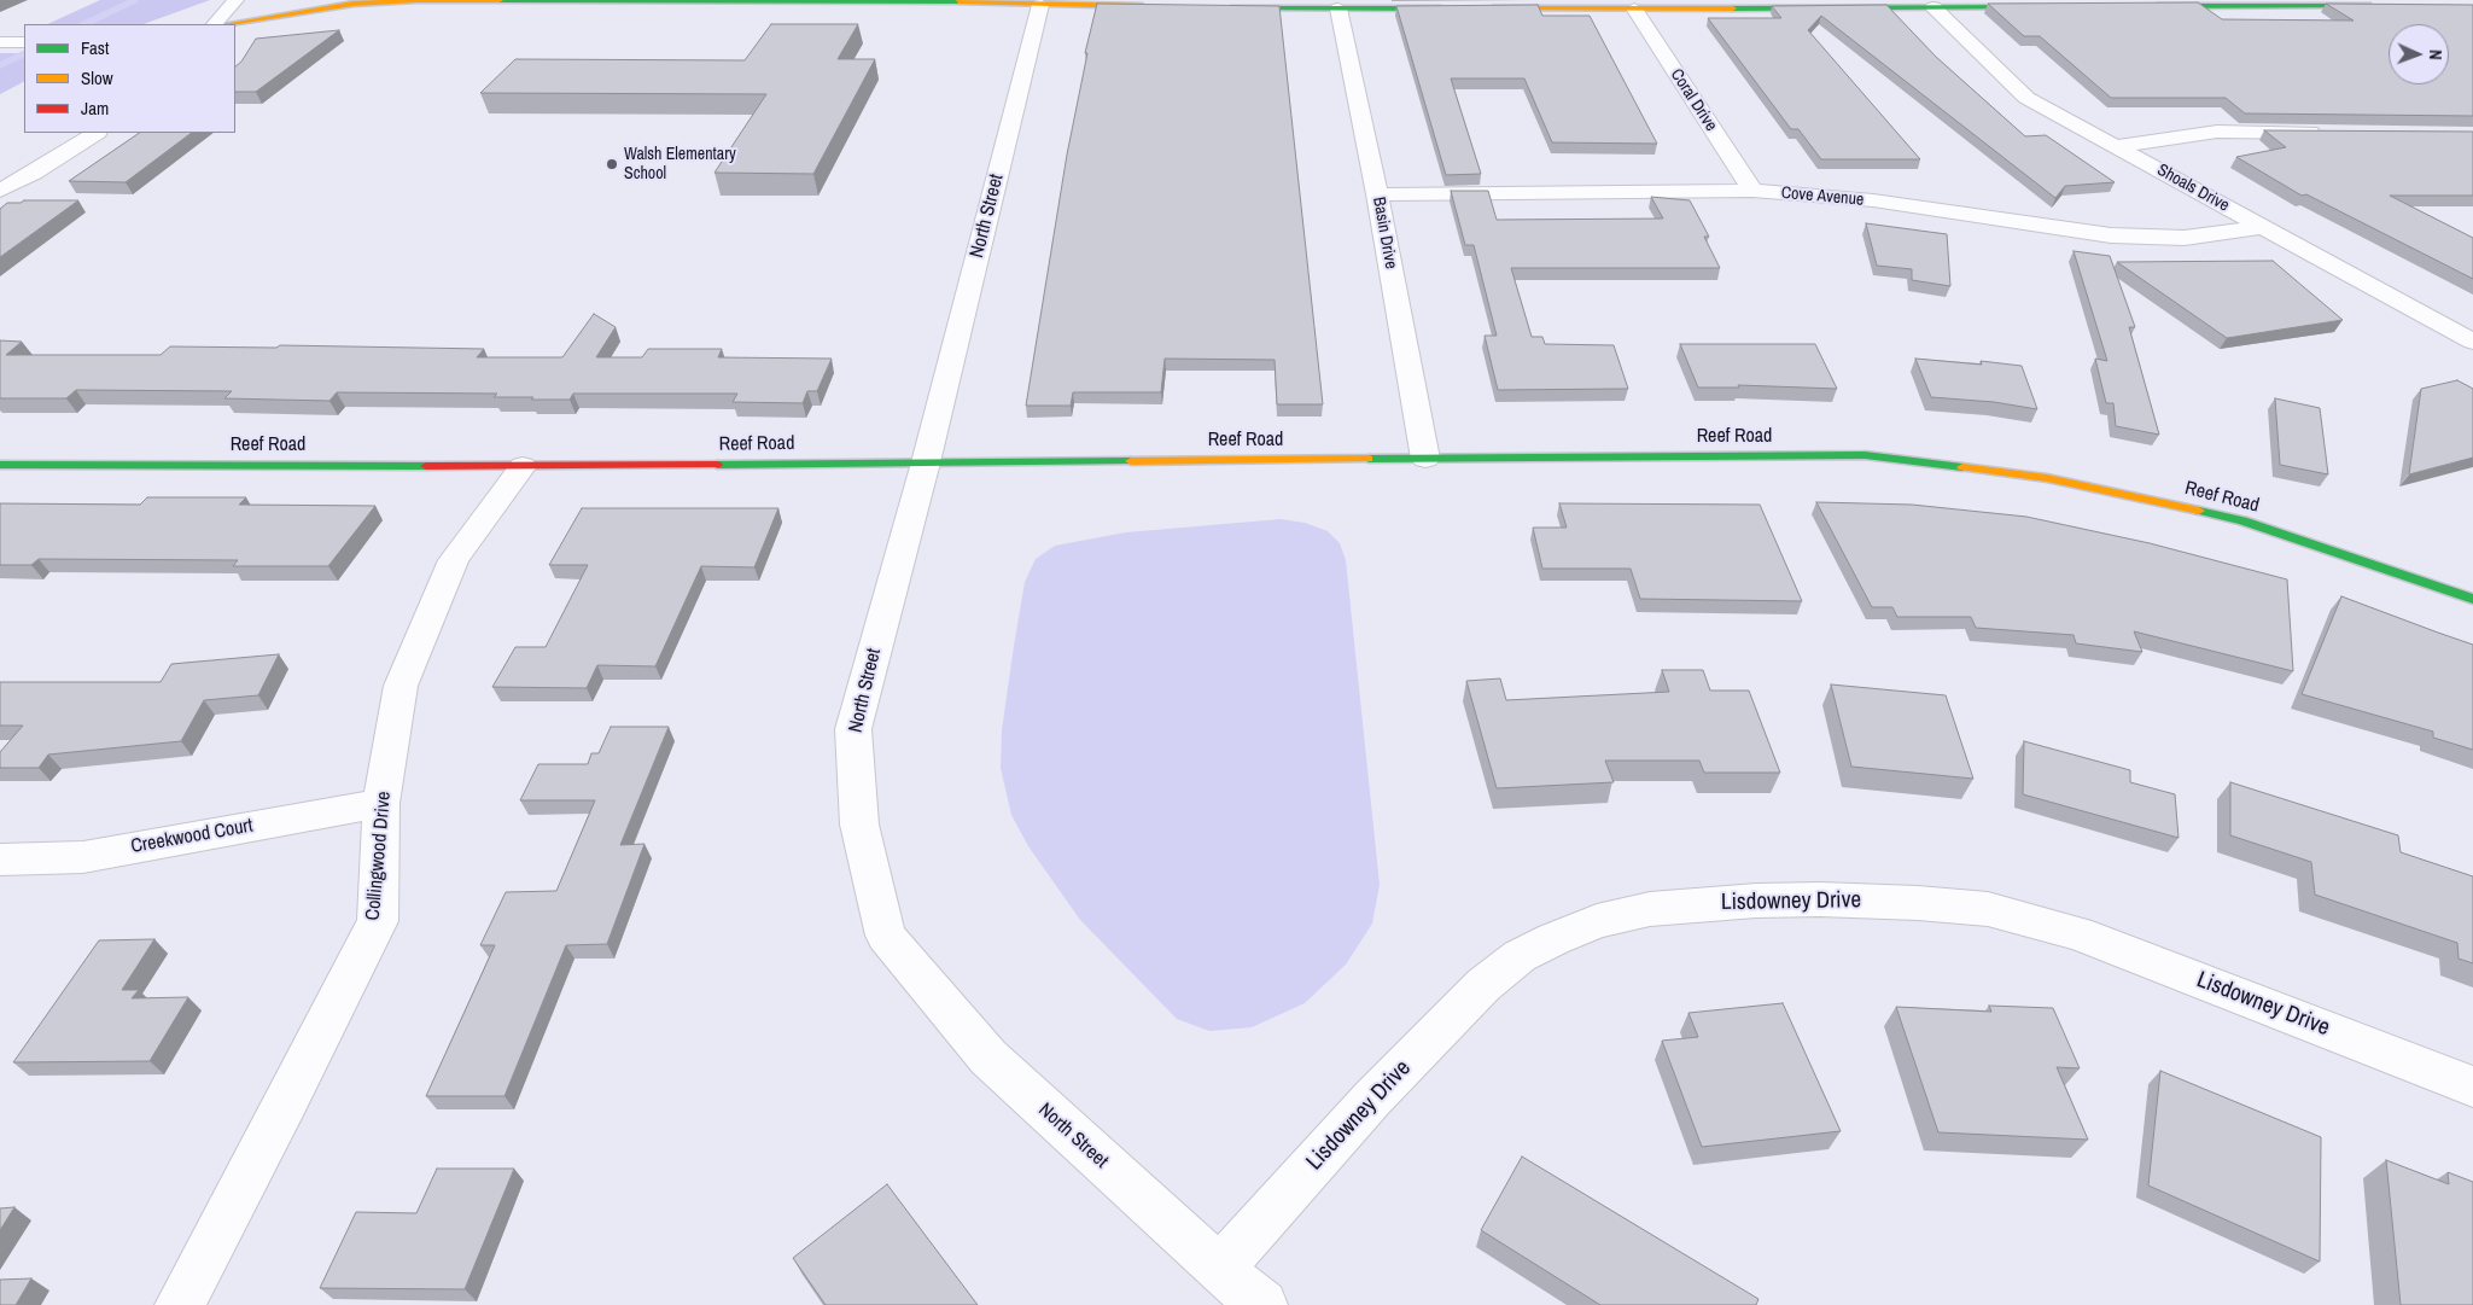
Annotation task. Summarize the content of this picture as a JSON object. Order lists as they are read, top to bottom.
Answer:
{
  "streets": {
    "street": [
      "Coral Drive",
      "Shoals Drive",
      "Cove Avenue",
      "North Street",
      "Basin Drive",
      "Reef Road",
      "Creekwood Court",
      "Collingwood Drive",
      "Lisdowney Drive"
    ]
  },
  "crossings": [
    ["Coral Drive", "Cove Avenue"],
    ["Shoals Drive", "Cove Avenue"],
    ["Cove Avenue", "Basin Drive"],
    ["North Street", "Reef Road"],
    ["North Street", "Lisdowney Drive"],
    ["Basin Drive", "Reef Road"],
    ["Reef Road", "Collingwood Drive"],
    ["Creekwood Court", "Collingwood Drive"]
  ],
  "places": ["Walsh Elementary School"],
  "legend": ["Fast", "Slow", "Jam"],
  "north": "right"
}
